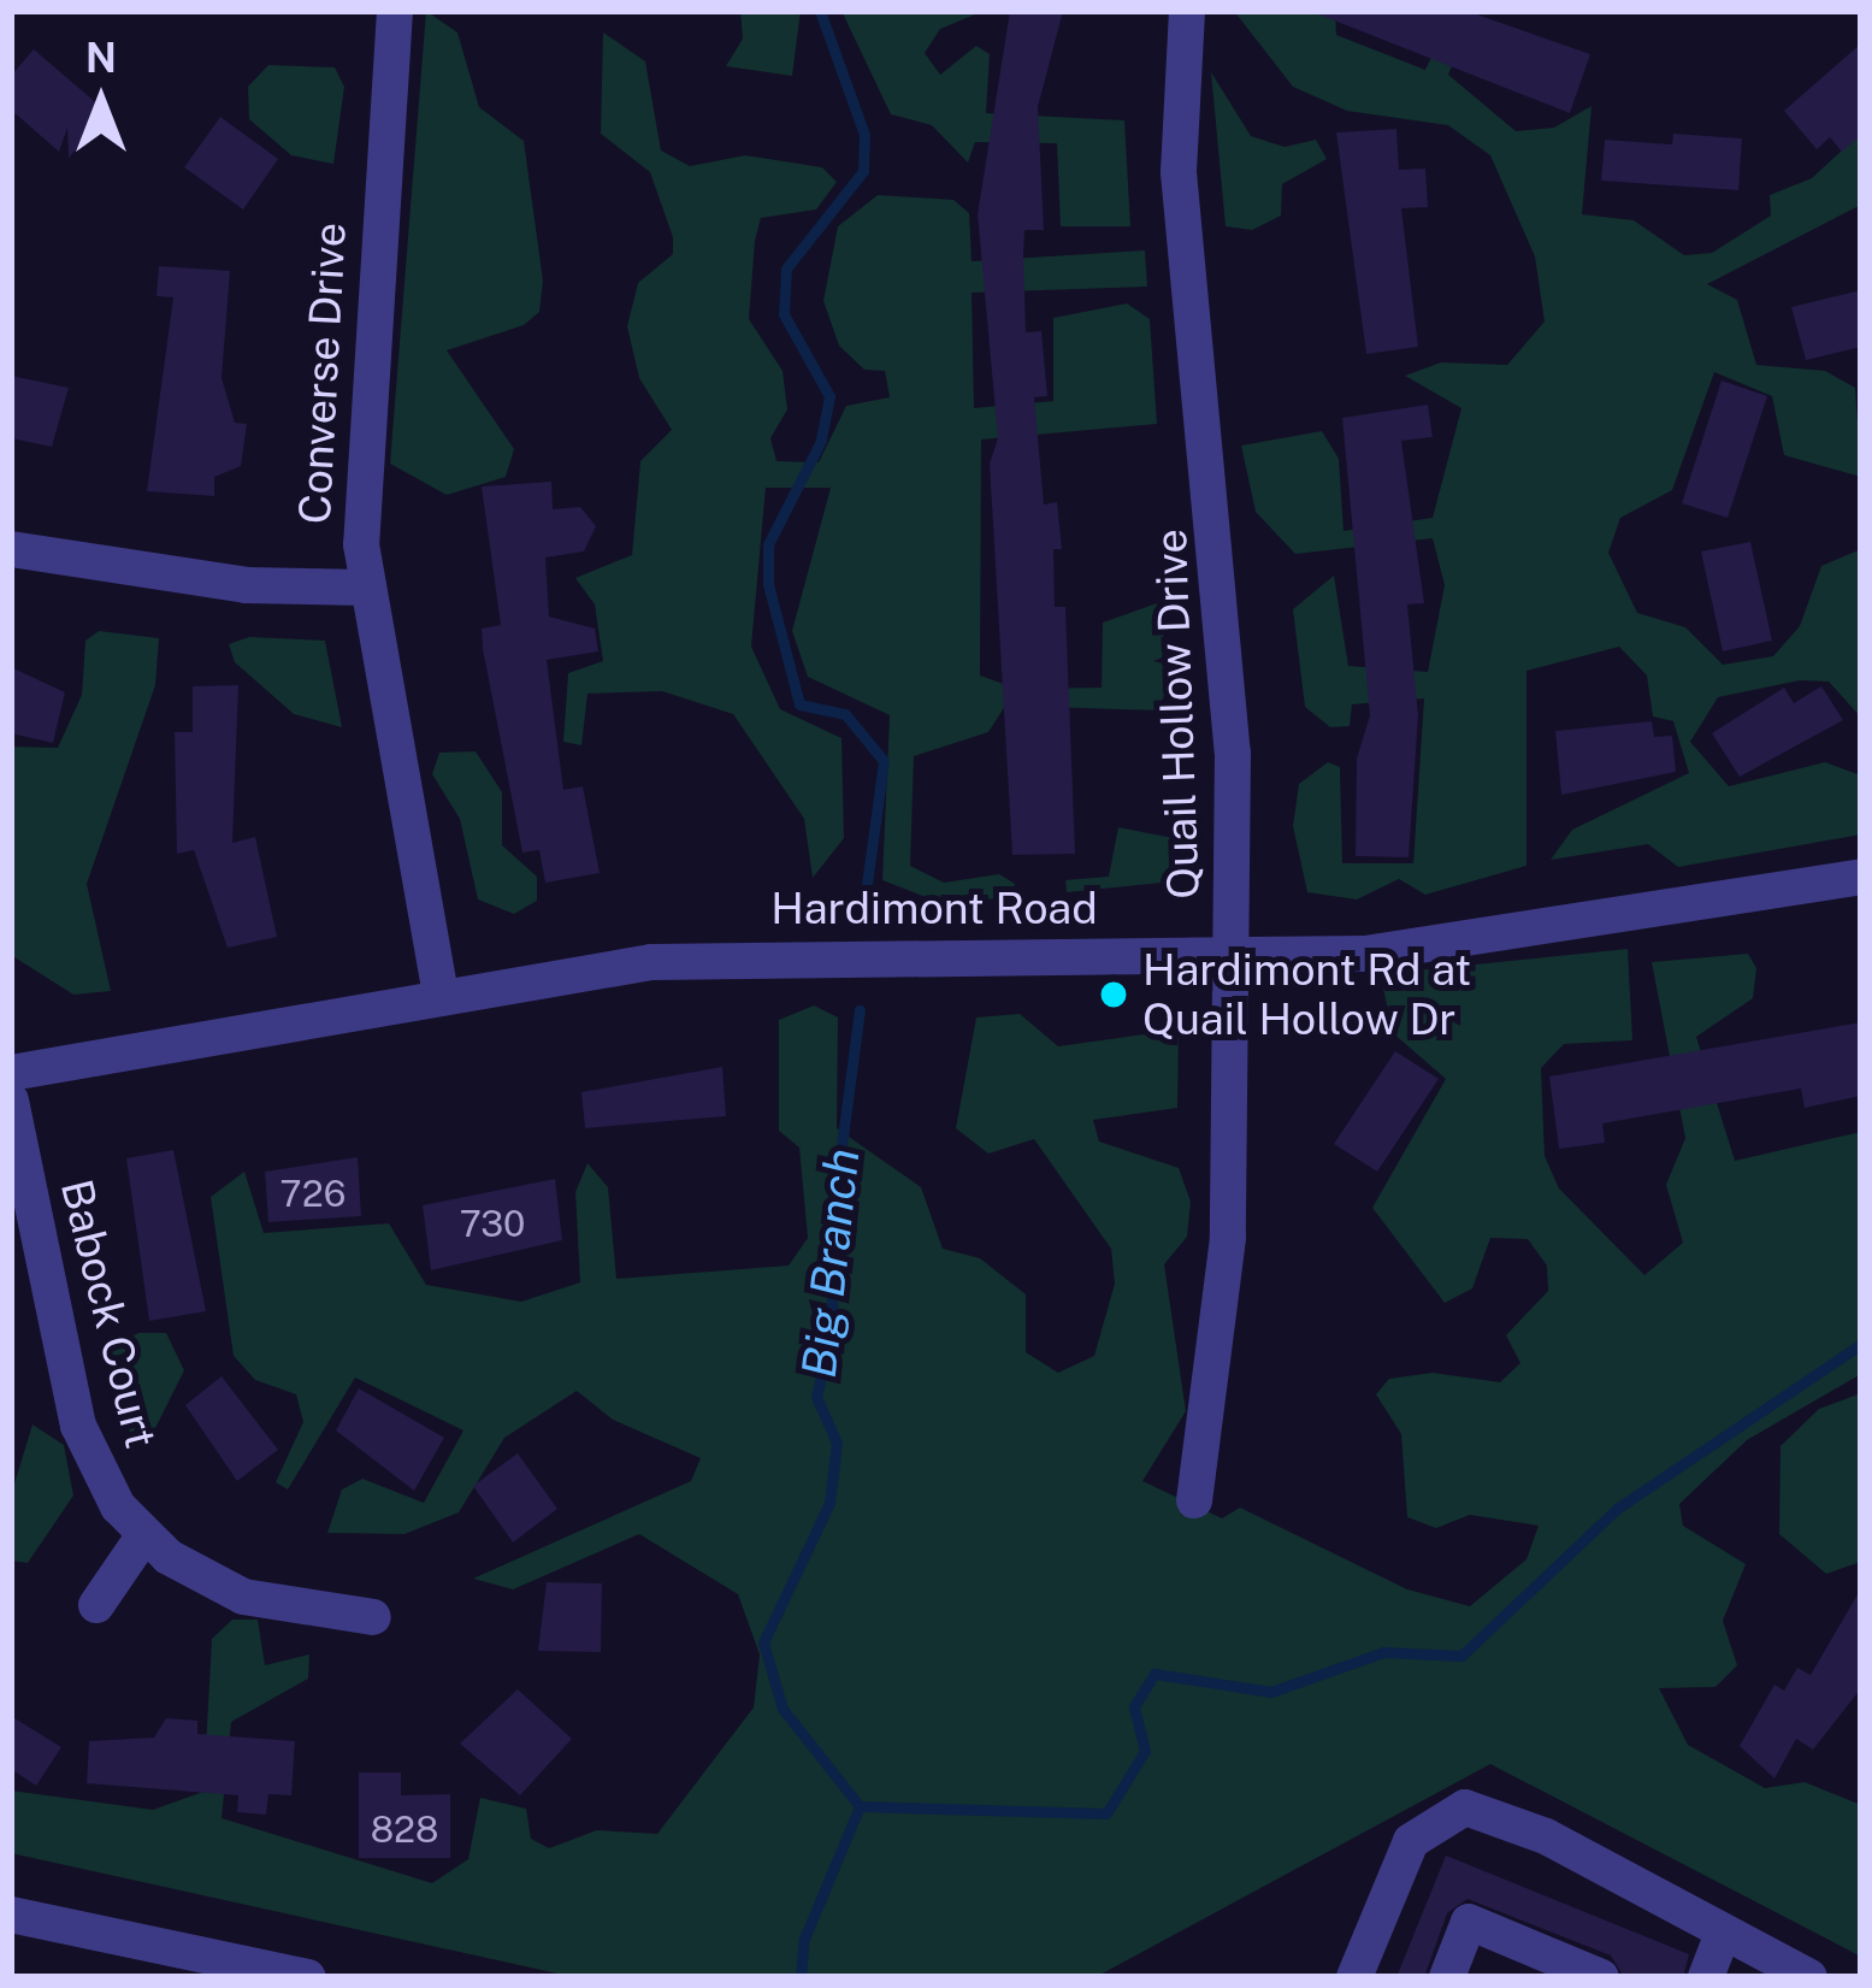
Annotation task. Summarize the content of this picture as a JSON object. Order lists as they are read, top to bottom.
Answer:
{
  "streets": {
    "street": [
      "Converse Drive",
      "Quail Hollow Drive",
      "Hardimont Road",
      "Babock Court"
    ]
  },
  "crossings": [
    ["Converse Drive", "Hardimont Road"],
    ["Quail Hollow Drive", "Hardimont Road"]
  ],
  "water": ["Big Branch"],
  "places": ["Hardimont Rd at Quail Hollow Dr"],
  "house_numbers": ["726", "730", "828"],
  "north": "top"
}
